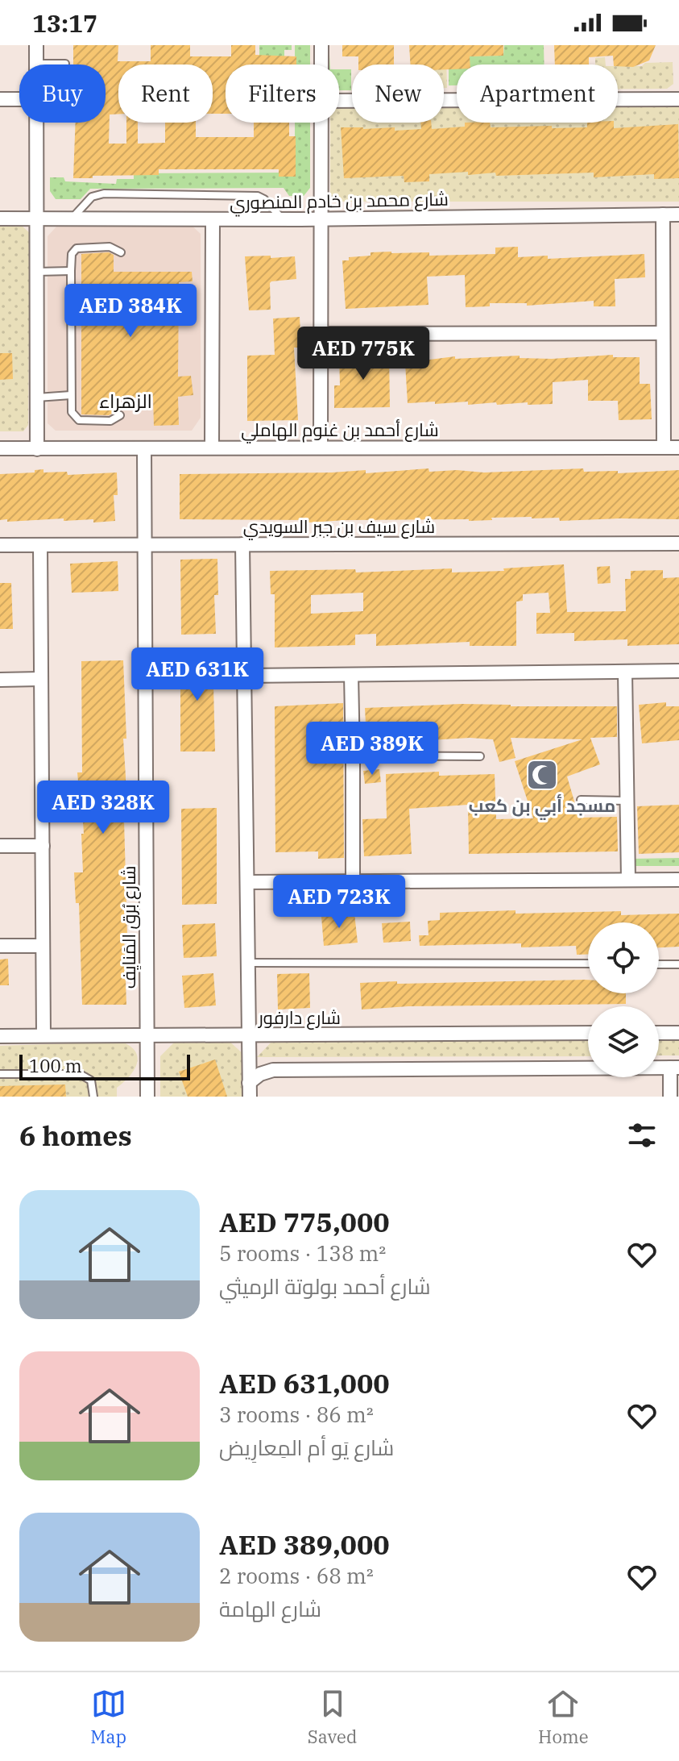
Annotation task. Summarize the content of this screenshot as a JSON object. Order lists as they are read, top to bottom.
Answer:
{
  "streets": {
    "street": [
      "شارع محمد بن خادم المنصوري",
      "شارع أحمد بن غنوم الهاملي",
      "شارع سيف بن جبر السويدي",
      "شارع بُرق المَنايِف",
      "شارع دارفور"
    ]
  },
  "crossings": [
    ["شارع أحمد بن غنوم الهاملي", "شارع بُرق المَنايِف"],
    ["شارع سيف بن جبر السويدي", "شارع بُرق المَنايِف"],
    ["شارع بُرق المَنايِف", "شارع دارفور"]
  ],
  "districts": ["الزهراء"],
  "places": {
    "mosque": ["مسجد أبي بن كعب"]
  },
  "scale_bar": "100 m",
  "page": {
    "status": "13:17",
    "chip": [
      "Buy",
      "Rent",
      "Filters",
      "New",
      "Apartment"
    ],
    "price": [
      "AED 384K",
      "AED 775K",
      "AED 631K",
      "AED 389K",
      "AED 328K",
      "AED 723K"
    ],
    "scale": "100 m",
    "heading": "6 homes",
    "list": [
      {
        "name": "AED 775,000",
        "note": "5 rooms · 138 m² · شارع أحمد بولوتة الرميثي"
      },
      {
        "name": "AED 631,000",
        "note": "3 rooms · 86 m² · شارع يَو أم المِعارِيض"
      },
      {
        "name": "AED 389,000",
        "note": "2 rooms · 68 m² · شارع الهامة"
      }
    ],
    "tabs": ["Map", "Saved", "Home"]
  }
}
